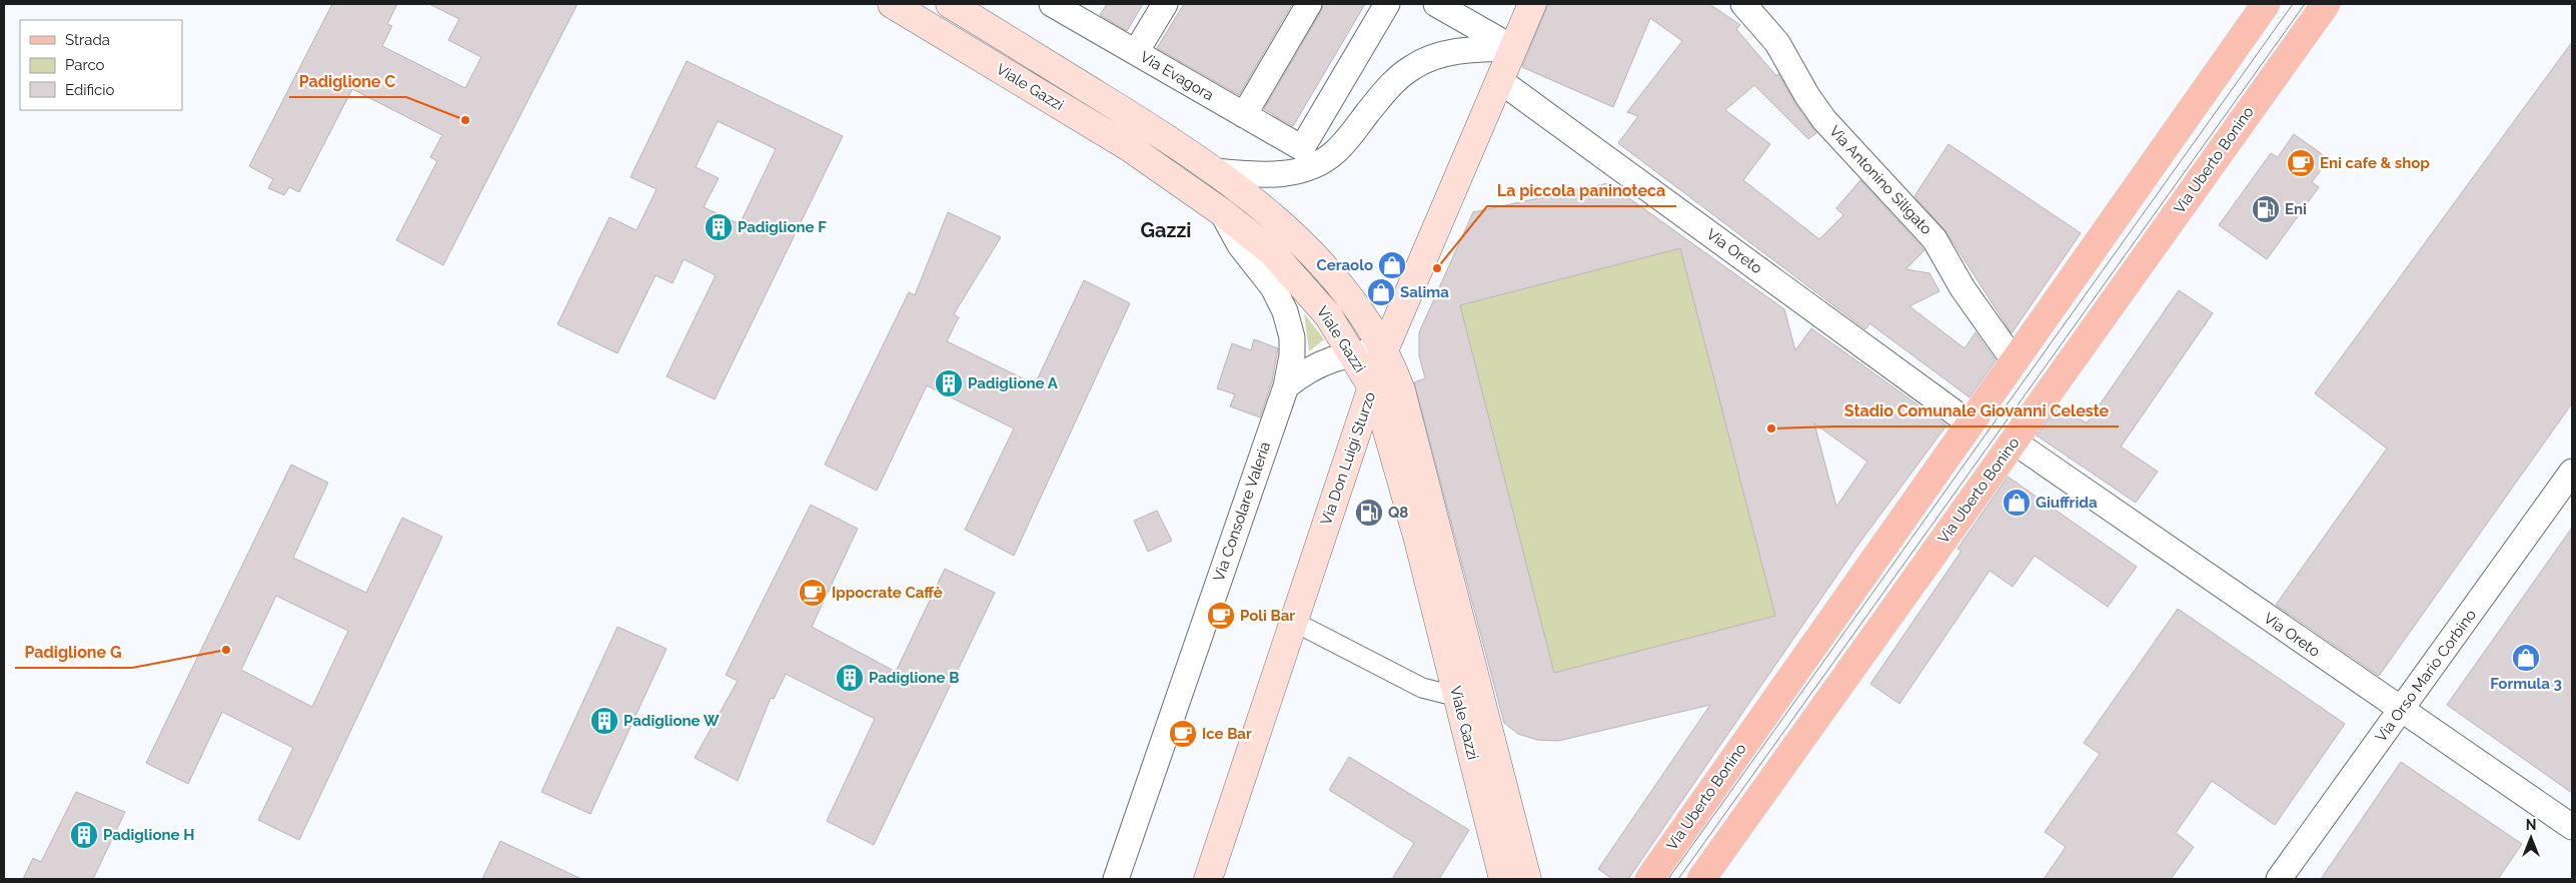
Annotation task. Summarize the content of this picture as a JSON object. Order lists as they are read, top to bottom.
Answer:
{
  "streets": {
    "main road": ["Viale Gazzi", "Via Uberto Bonino", "Via Don Luigi Sturzo"],
    "street": [
      "Via Evagora",
      "Via Antonino Siligato",
      "Via Oreto",
      "Via Consolare Valeria",
      "Via Orso Mario Corbino"
    ]
  },
  "crossings": [
    ["Viale Gazzi", "Via Don Luigi Sturzo"],
    ["Viale Gazzi", "Via Consolare Valeria"],
    ["Via Uberto Bonino", "Via Antonino Siligato"],
    ["Via Uberto Bonino", "Via Oreto"],
    ["Via Oreto", "Via Don Luigi Sturzo"],
    ["Via Oreto", "Via Orso Mario Corbino"]
  ],
  "districts": ["Gazzi"],
  "places": {
    "other": [
      "Padiglione C",
      "La piccola paninoteca",
      "Stadio Comunale Giovanni Celeste",
      "Padiglione G"
    ],
    "cafe": [
      "Eni cafe & shop",
      "Ippocrate Caffè",
      "Poli Bar",
      "Ice Bar"
    ],
    "fuel station": ["Eni", "Q8"],
    "building": [
      "Padiglione F",
      "Padiglione A",
      "Padiglione B",
      "Padiglione W",
      "Padiglione H"
    ],
    "shop": [
      "Ceraolo",
      "Salima",
      "Giuffrida",
      "Formula 3"
    ]
  },
  "legend": ["Strada", "Parco", "Edificio"],
  "north": "top"
}
